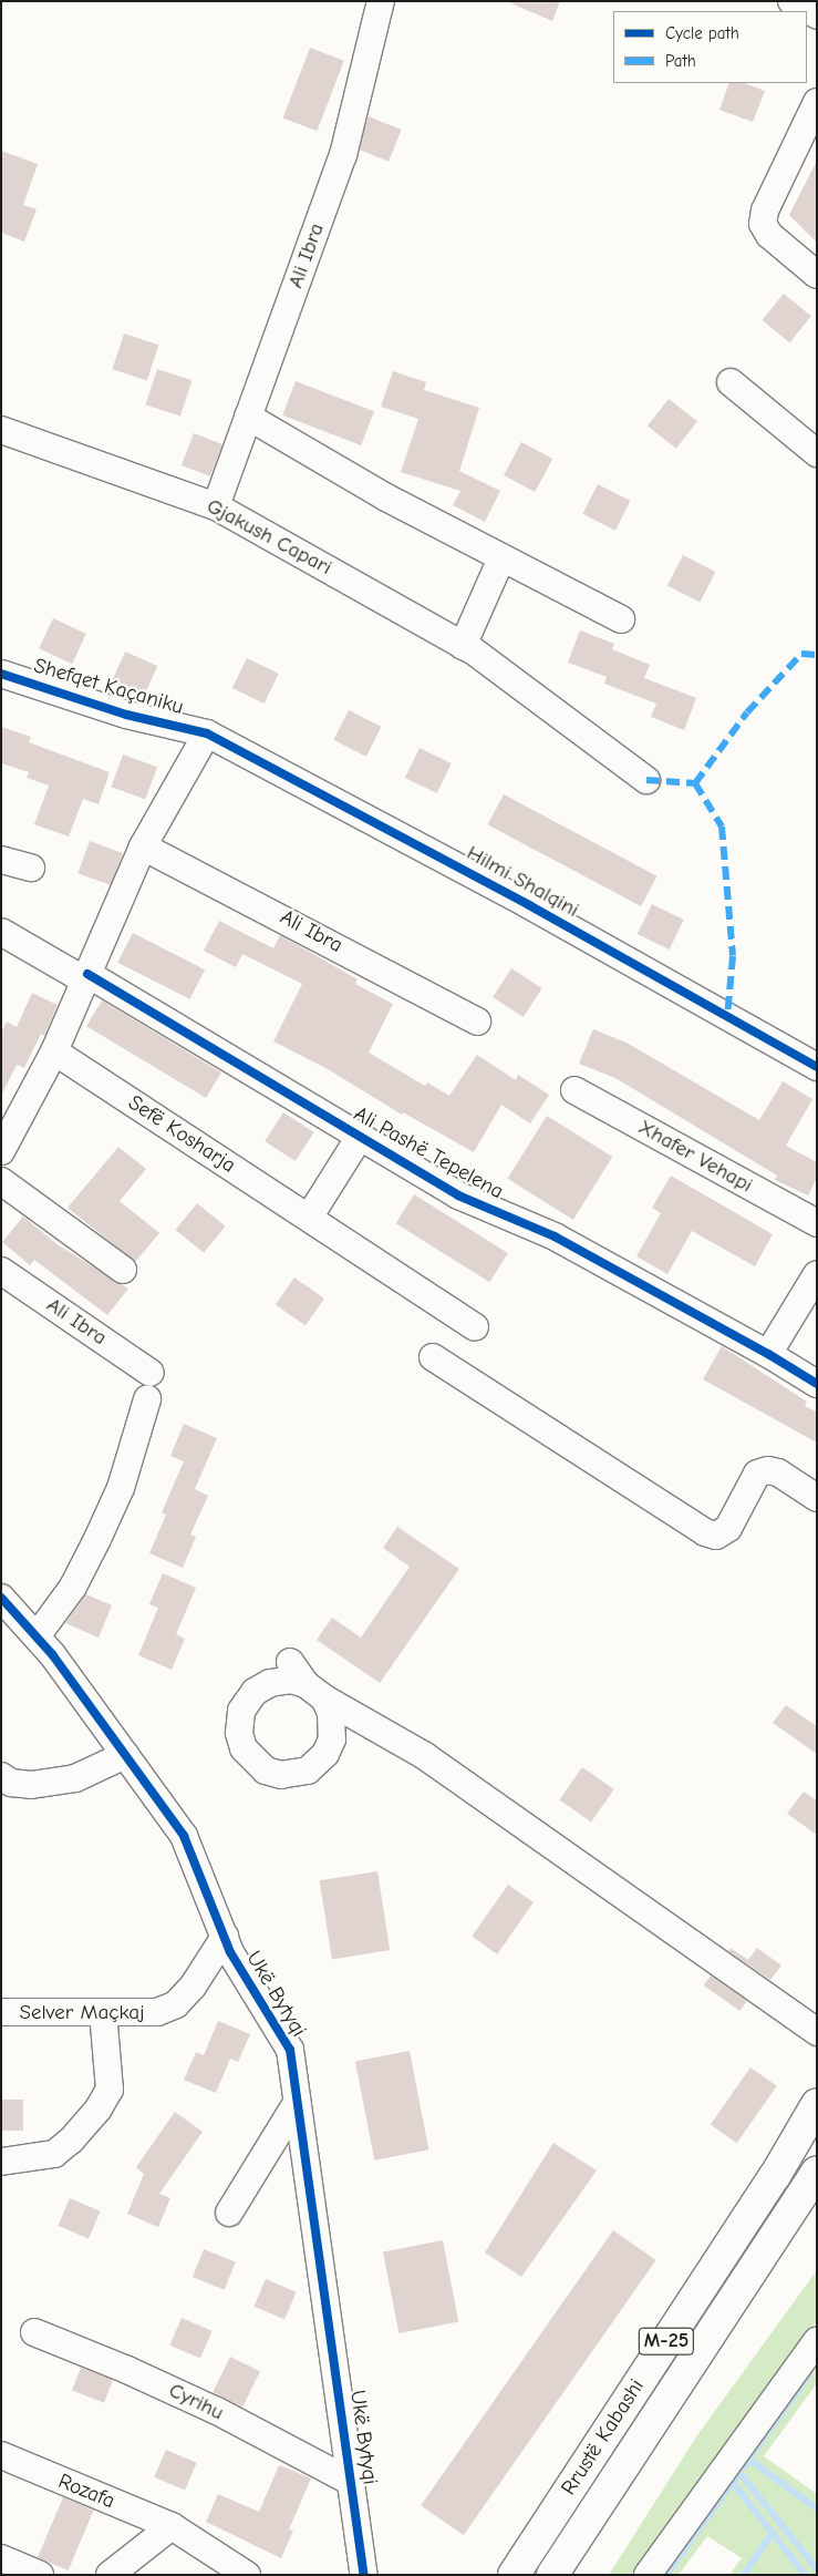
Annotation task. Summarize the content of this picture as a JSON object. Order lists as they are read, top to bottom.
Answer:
{
  "streets": {
    "main road": ["M-25", "Rrustë Kabashi"],
    "street": [
      "Ali Ibra",
      "Gjakush Capari",
      "Shefqet Kaçaniku",
      "Hilmi Shalqini",
      "Sefë Kosharja",
      "Ali Pashë Tepelena",
      "Xhafer Vehapi",
      "Ukë Bytyqi",
      "Selver Maçkaj",
      "Cyrihu",
      "Rozafa"
    ]
  },
  "crossings": [
    ["Ali Ibra", "Gjakush Capari"],
    ["Shefqet Kaçaniku", "Hilmi Shalqini"],
    ["Ukë Bytyqi", "Selver Maçkaj"],
    ["Ukë Bytyqi", "Cyrihu"]
  ],
  "legend": ["Cycle path", "Path"]
}
